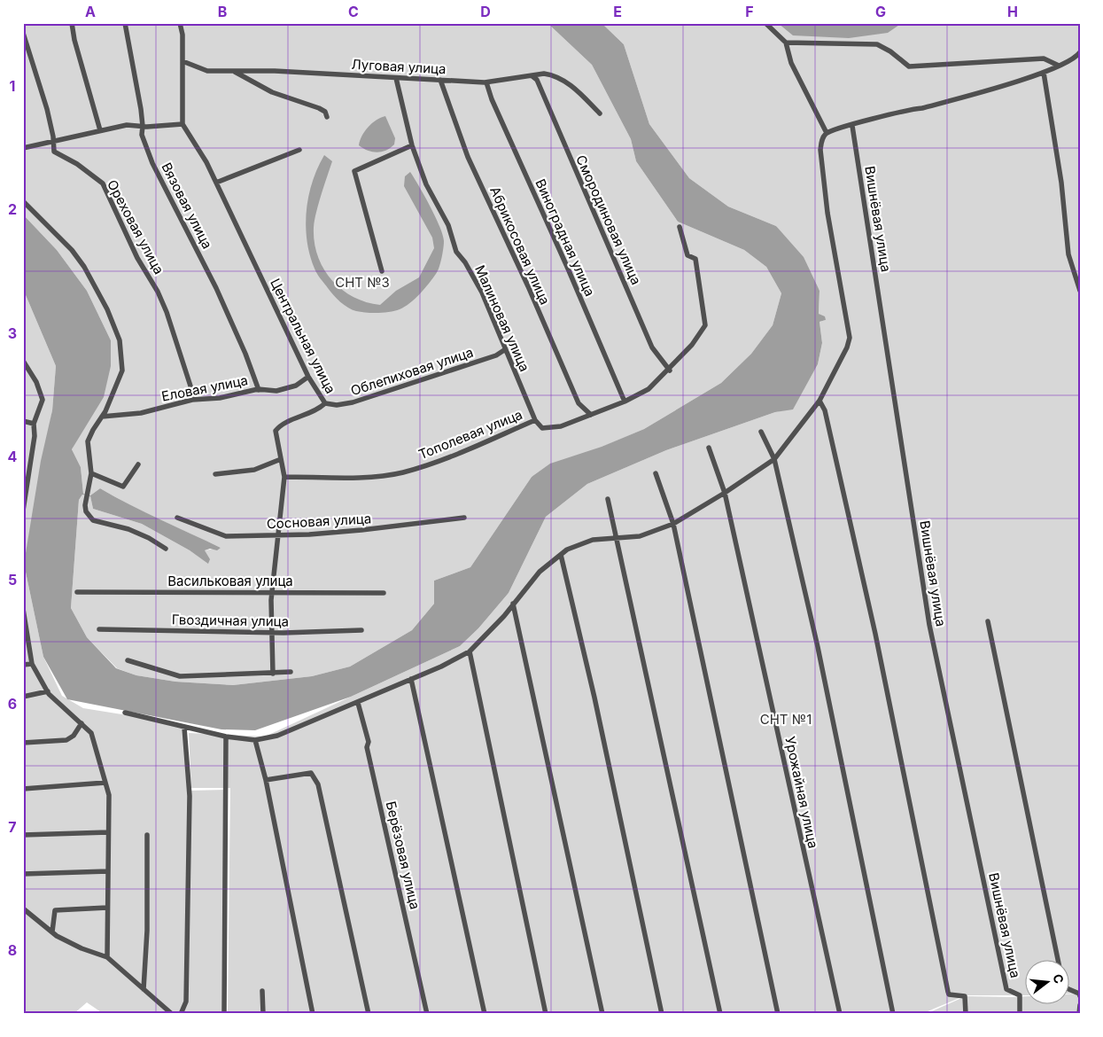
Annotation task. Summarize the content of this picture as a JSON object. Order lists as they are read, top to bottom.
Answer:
{
  "streets": {
    "street": [
      "Луговая улица",
      "Вязовая улица",
      "Вишнёвая улица",
      "Смородиновая улица",
      "Ореховая улица",
      "Виноградная улица",
      "Абрикосовая улица",
      "Малиновая улица",
      "Центральная улица",
      "Облепиховая улица",
      "Еловая улица",
      "Тополевая улица",
      "Сосновая улица",
      "Васильковая улица",
      "Гвоздичная улица",
      "Урожайная улица",
      "Берёзовая улица"
    ]
  },
  "crossings": [
    ["Луговая улица", "Смородиновая улица"],
    ["Луговая улица", "Виноградная улица"],
    ["Луговая улица", "Абрикосовая улица"],
    ["Луговая улица", "Малиновая улица"],
    ["Вязовая улица", "Еловая улица"],
    ["Смородиновая улица", "Тополевая улица"],
    ["Ореховая улица", "Еловая улица"],
    ["Виноградная улица", "Тополевая улица"],
    ["Абрикосовая улица", "Тополевая улица"],
    ["Малиновая улица", "Облепиховая улица"],
    ["Малиновая улица", "Тополевая улица"],
    ["Центральная улица", "Облепиховая улица"],
    ["Центральная улица", "Еловая улица"],
    ["Центральная улица", "Тополевая улица"],
    ["Центральная улица", "Сосновая улица"],
    ["Центральная улица", "Васильковая улица"],
    ["Центральная улица", "Гвоздичная улица"]
  ],
  "parks": ["СНТ №3", "СНТ №1"],
  "north": "right",
  "grid": {
    "columns": [
      "A",
      "B",
      "C",
      "D",
      "E",
      "F",
      "G",
      "H"
    ],
    "rows": [
      "1",
      "2",
      "3",
      "4",
      "5",
      "6",
      "7",
      "8"
    ]
  }
}
